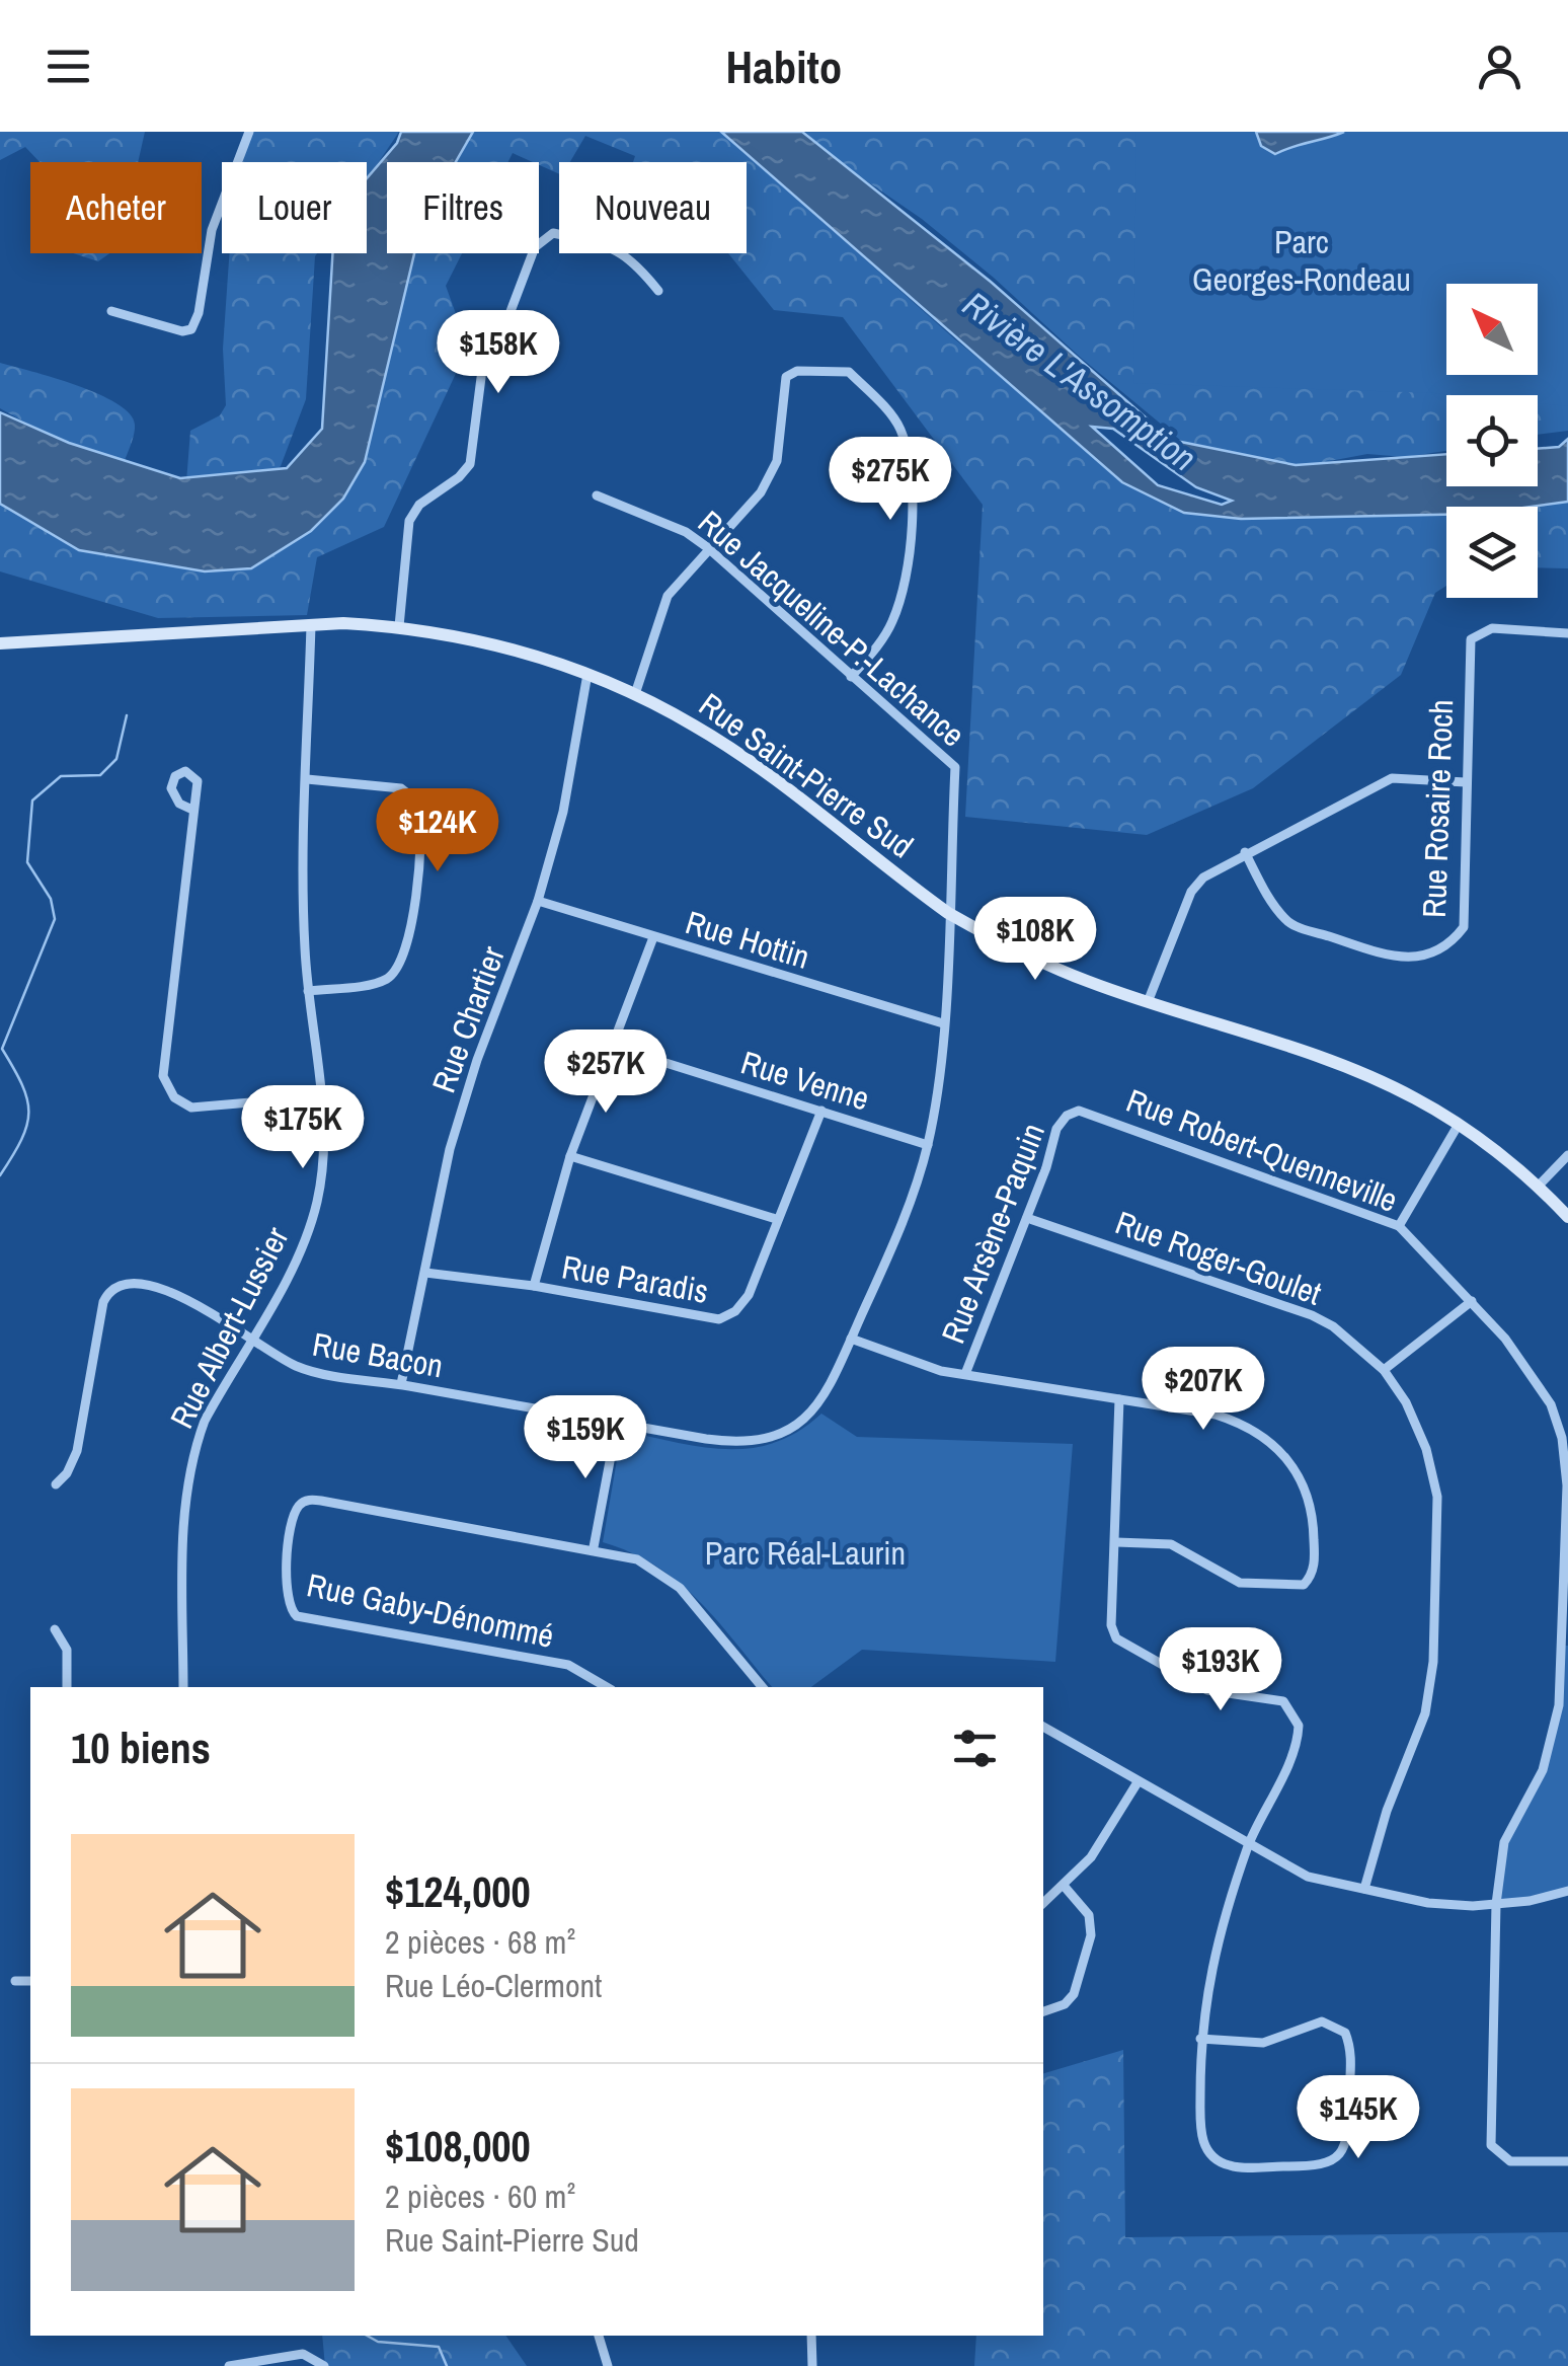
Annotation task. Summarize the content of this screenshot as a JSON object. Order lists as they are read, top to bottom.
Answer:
{
  "streets": {
    "street": [
      "Rue Jacqueline-P.-Lachance",
      "Rue Saint-Pierre Sud",
      "Rue Rosaire Roch",
      "Rue Hottin",
      "Rue Chartier",
      "Rue Venne",
      "Rue Robert-Quenneville",
      "Rue Arsène-Paquin",
      "Rue Roger-Goulet",
      "Rue Paradis",
      "Rue Albert-Lussier",
      "Rue Bacon",
      "Rue Gaby-Dénommé"
    ]
  },
  "crossings": [
    ["Rue Jacqueline-P.-Lachance", "Rue Saint-Pierre Sud"],
    ["Rue Jacqueline-P.-Lachance", "Rue Bacon"],
    ["Rue Saint-Pierre Sud", "Rue Chartier"],
    ["Rue Saint-Pierre Sud", "Rue Albert-Lussier"],
    ["Rue Saint-Pierre Sud", "Rue Bacon"],
    ["Rue Hottin", "Rue Chartier"],
    ["Rue Hottin", "Rue Bacon"],
    ["Rue Chartier", "Rue Paradis"],
    ["Rue Chartier", "Rue Bacon"],
    ["Rue Venne", "Rue Paradis"],
    ["Rue Venne", "Rue Bacon"],
    ["Rue Robert-Quenneville", "Rue Arsène-Paquin"],
    ["Rue Arsène-Paquin", "Rue Roger-Goulet"],
    ["Rue Albert-Lussier", "Rue Bacon"]
  ],
  "water": ["Rivière L'Assomption"],
  "parks": ["Parc Georges-Rondeau", "Parc Réal-Laurin"],
  "north": "top left",
  "page": {
    "header": "Habito",
    "chip": [
      "Acheter",
      "Louer",
      "Filtres",
      "Nouveau"
    ],
    "price": [
      "$158K",
      "$275K",
      "$124K",
      "$108K",
      "$257K",
      "$175K",
      "$207K",
      "$159K",
      "$193K",
      "$145K"
    ],
    "heading": "10 biens",
    "list": [
      {
        "name": "$124,000",
        "note": "2 pièces · 68 m² · Rue Léo-Clermont"
      },
      {
        "name": "$108,000",
        "note": "2 pièces · 60 m² · Rue Saint-Pierre Sud"
      }
    ]
  }
}
